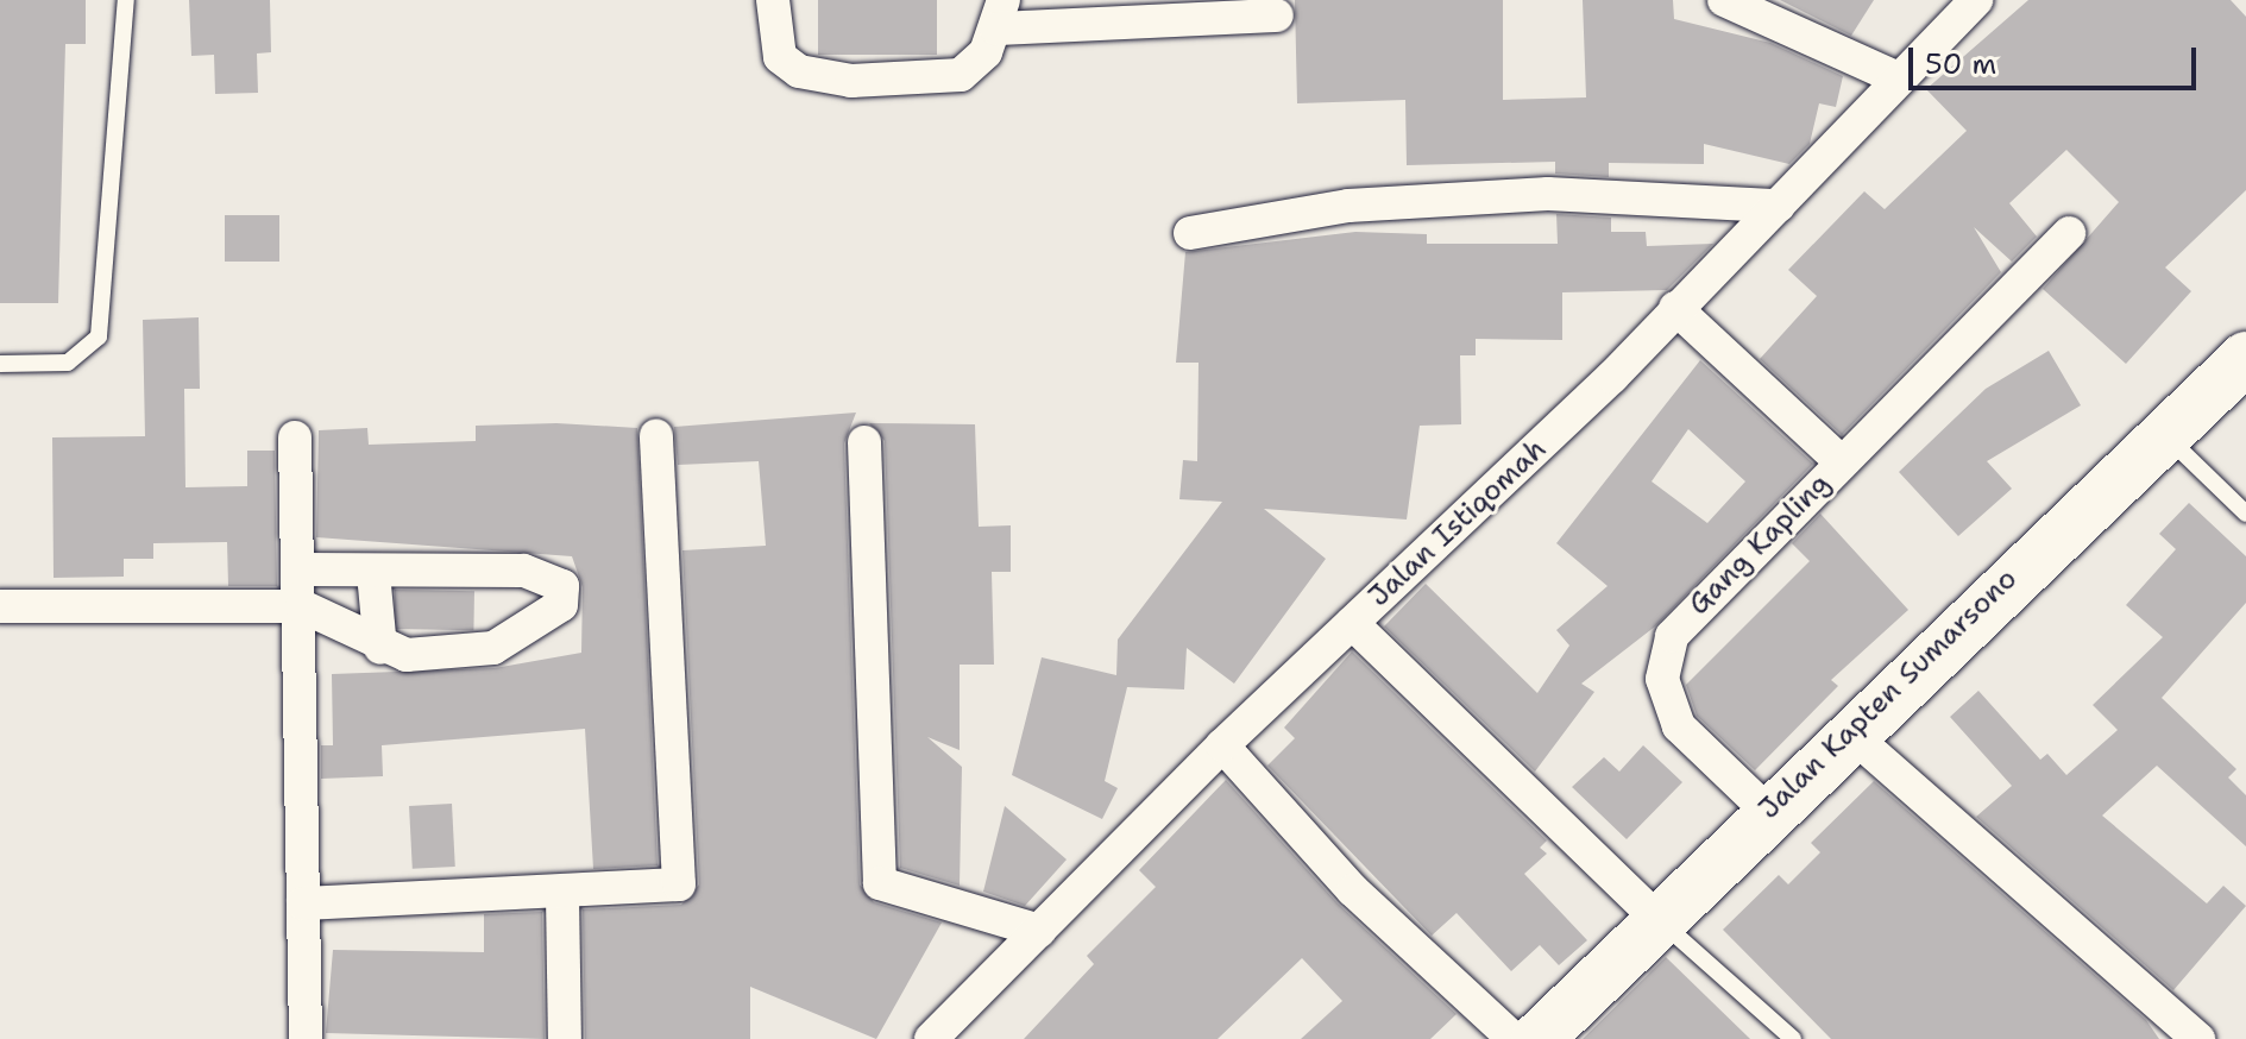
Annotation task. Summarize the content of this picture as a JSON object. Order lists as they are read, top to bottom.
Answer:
{
  "streets": {
    "highway": ["Jalan Kapten Sumarsono"],
    "street": ["Jalan Istiqomah", "Gang Kapling"]
  },
  "crossings": [
    ["Gang Kapling", "Jalan Kapten Sumarsono"]
  ],
  "scale_bar": "50 m"
}
